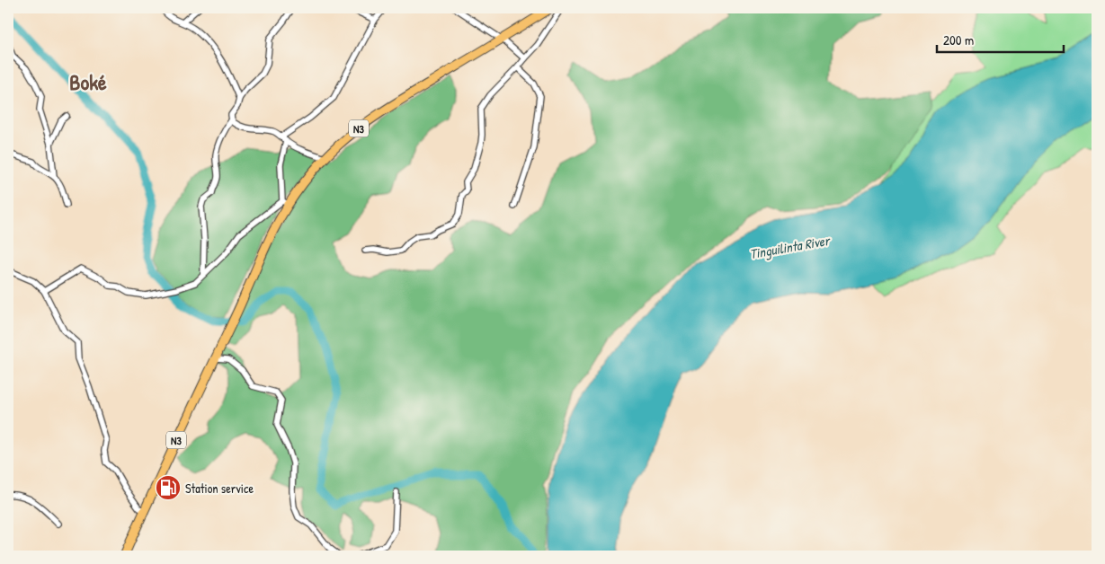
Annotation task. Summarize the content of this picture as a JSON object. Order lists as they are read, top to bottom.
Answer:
{
  "streets": {
    "highway": ["N3"]
  },
  "districts": ["Boké"],
  "water": ["Tinguilinta River"],
  "places": {
    "fuel station": ["Station service"]
  },
  "scale_bar": "200 m"
}
